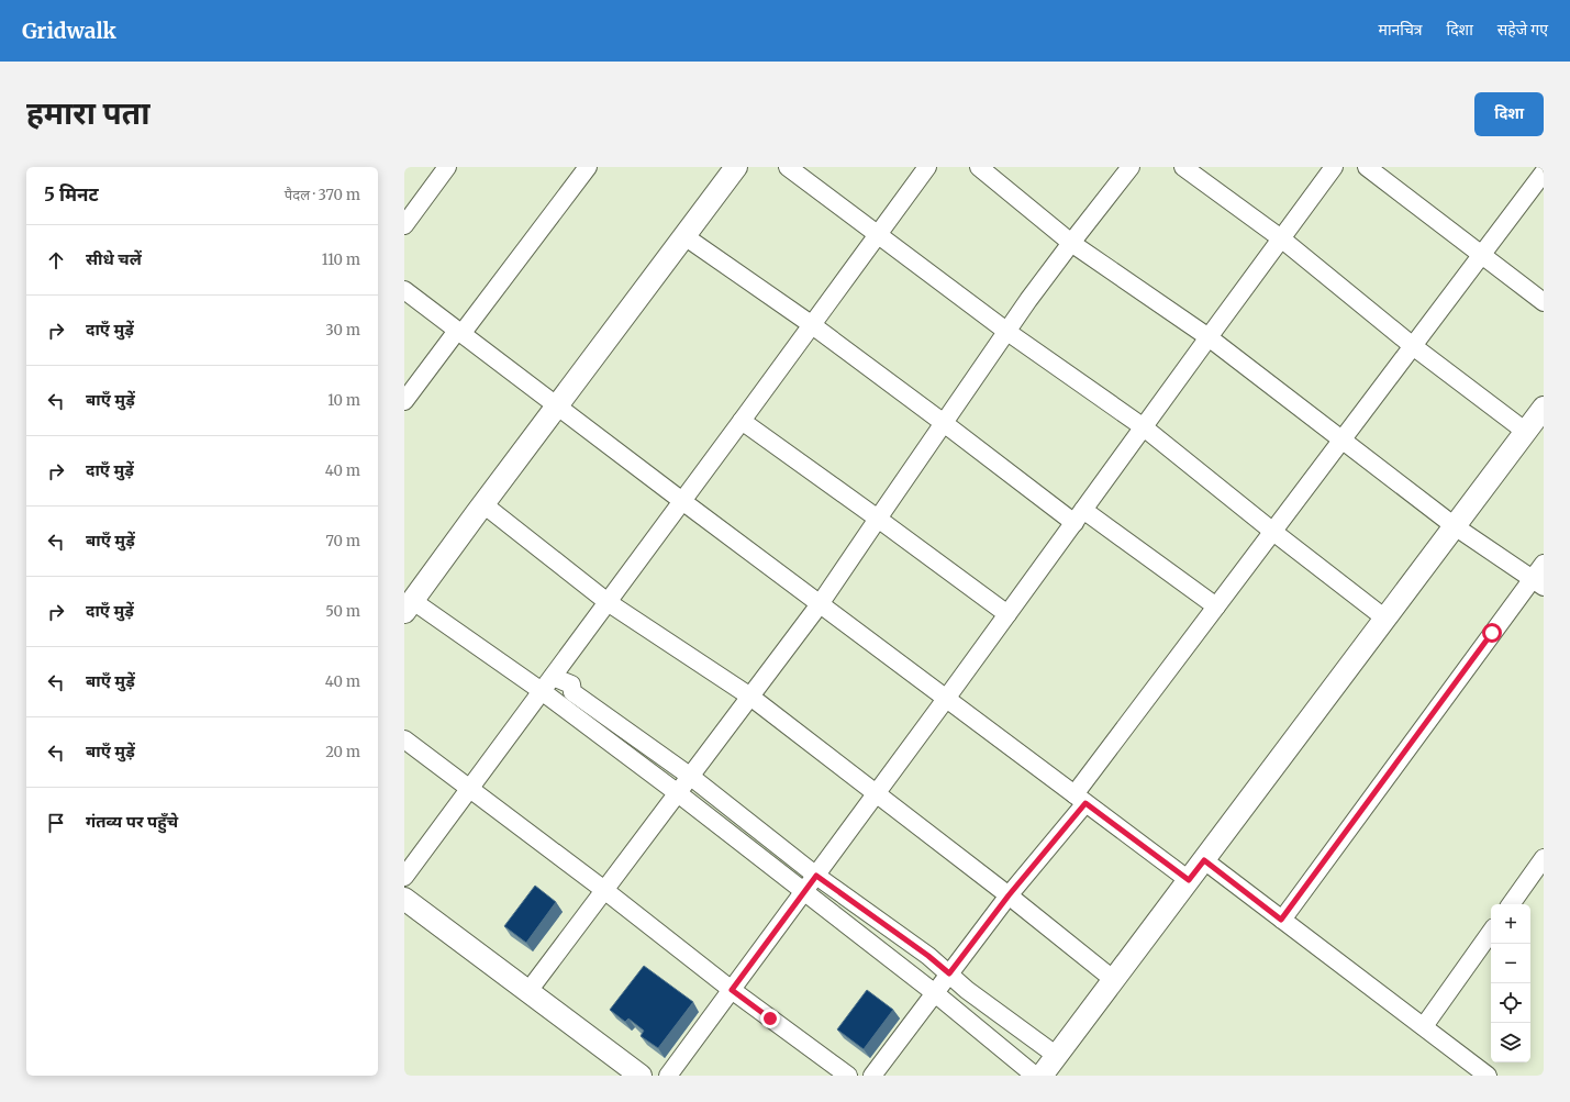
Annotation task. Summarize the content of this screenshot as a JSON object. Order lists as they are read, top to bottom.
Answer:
{
  "page": {
    "header": "Gridwalk",
    "nav": ["मानचित्र", "दिशा", "सहेजे गए"],
    "buttons": "दिशा",
    "title": "हमारा पता",
    "heading": ["5 मिनट", "पैदल · 370 m"],
    "list": [
      ["सीधे चलें", "110 m"],
      ["दाएँ मुड़ें", "30 m"],
      ["बाएँ मुड़ें", "10 m"],
      ["दाएँ मुड़ें", "40 m"],
      ["बाएँ मुड़ें", "70 m"],
      ["दाएँ मुड़ें", "50 m"],
      ["बाएँ मुड़ें", "40 m"],
      ["बाएँ मुड़ें", "20 m"],
      "गंतव्य पर पहुँचे"
    ],
    "map_buttons": ["+", "−"]
  }
}
